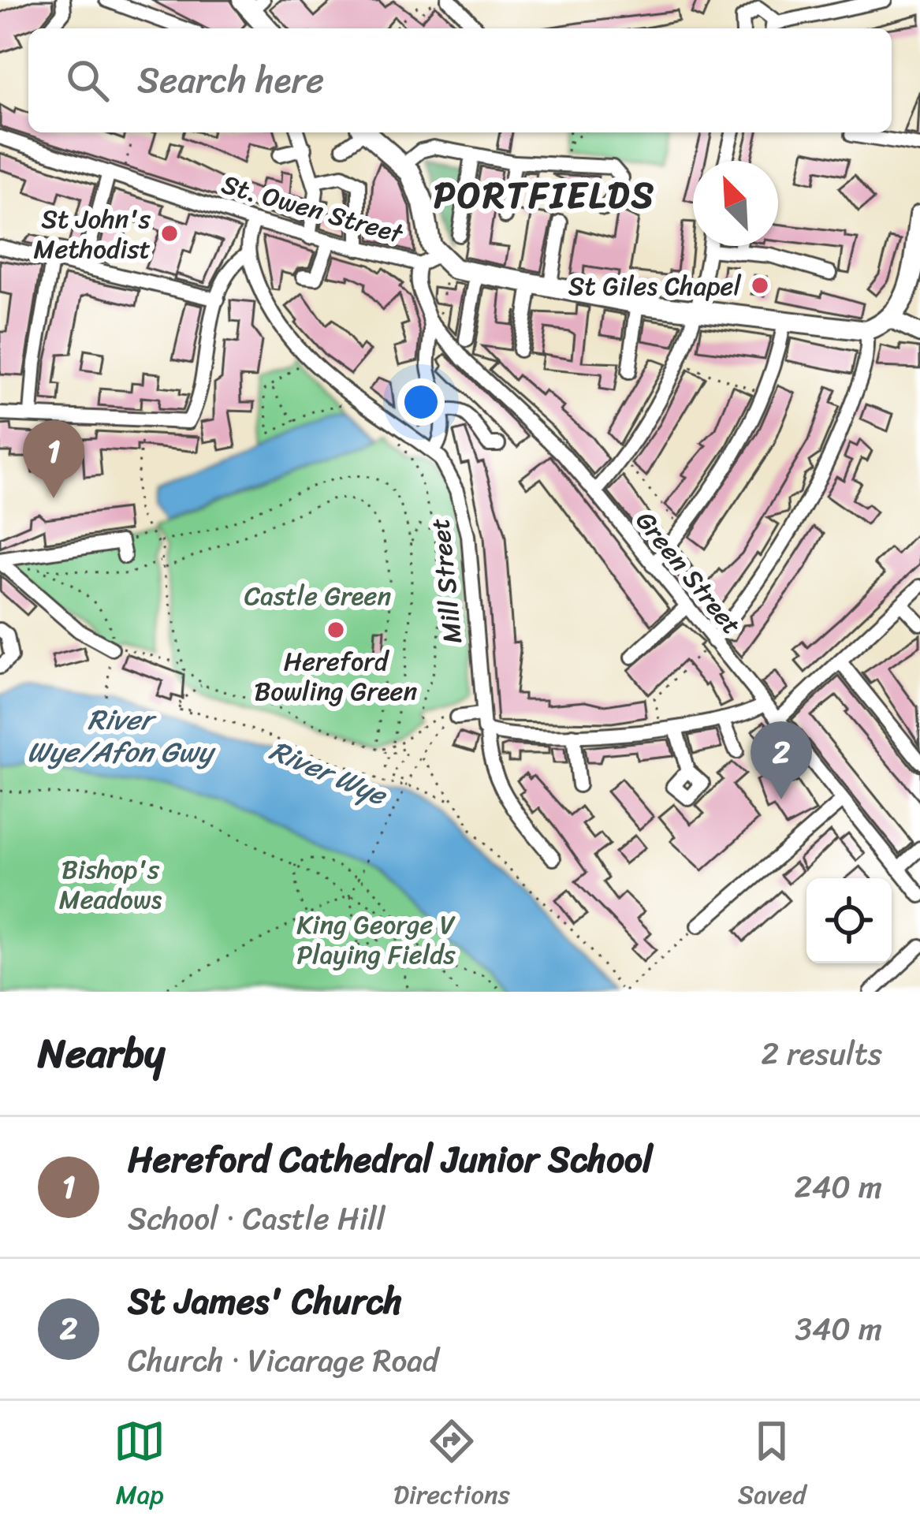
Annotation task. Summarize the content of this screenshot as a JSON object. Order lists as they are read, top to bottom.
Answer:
{
  "streets": {
    "highway": ["St. Owen Street"],
    "street": ["Green Street", "Mill Street"]
  },
  "districts": ["PORTFIELDS"],
  "water": ["River Wye/Afon Gwy", "River Wye"],
  "parks": ["Castle Green", "Bishop's Meadows", "King George V Playing Fields"],
  "places": ["St John's Methodist", "St Giles Chapel", "Hereford Bowling Green"],
  "north": "top left",
  "page": {
    "search": "Search here",
    "pins": ["1", "2"],
    "heading": ["Nearby", "2 results"],
    "list": [
      {
        "mark": "1",
        "name": "Hereford Cathedral Junior School",
        "note": "School · Castle Hill",
        "value": "240 m"
      },
      {
        "mark": "2",
        "name": "St James' Church",
        "note": "Church · Vicarage Road",
        "value": "340 m"
      }
    ],
    "nav": ["Map", "Directions", "Saved"]
  }
}
